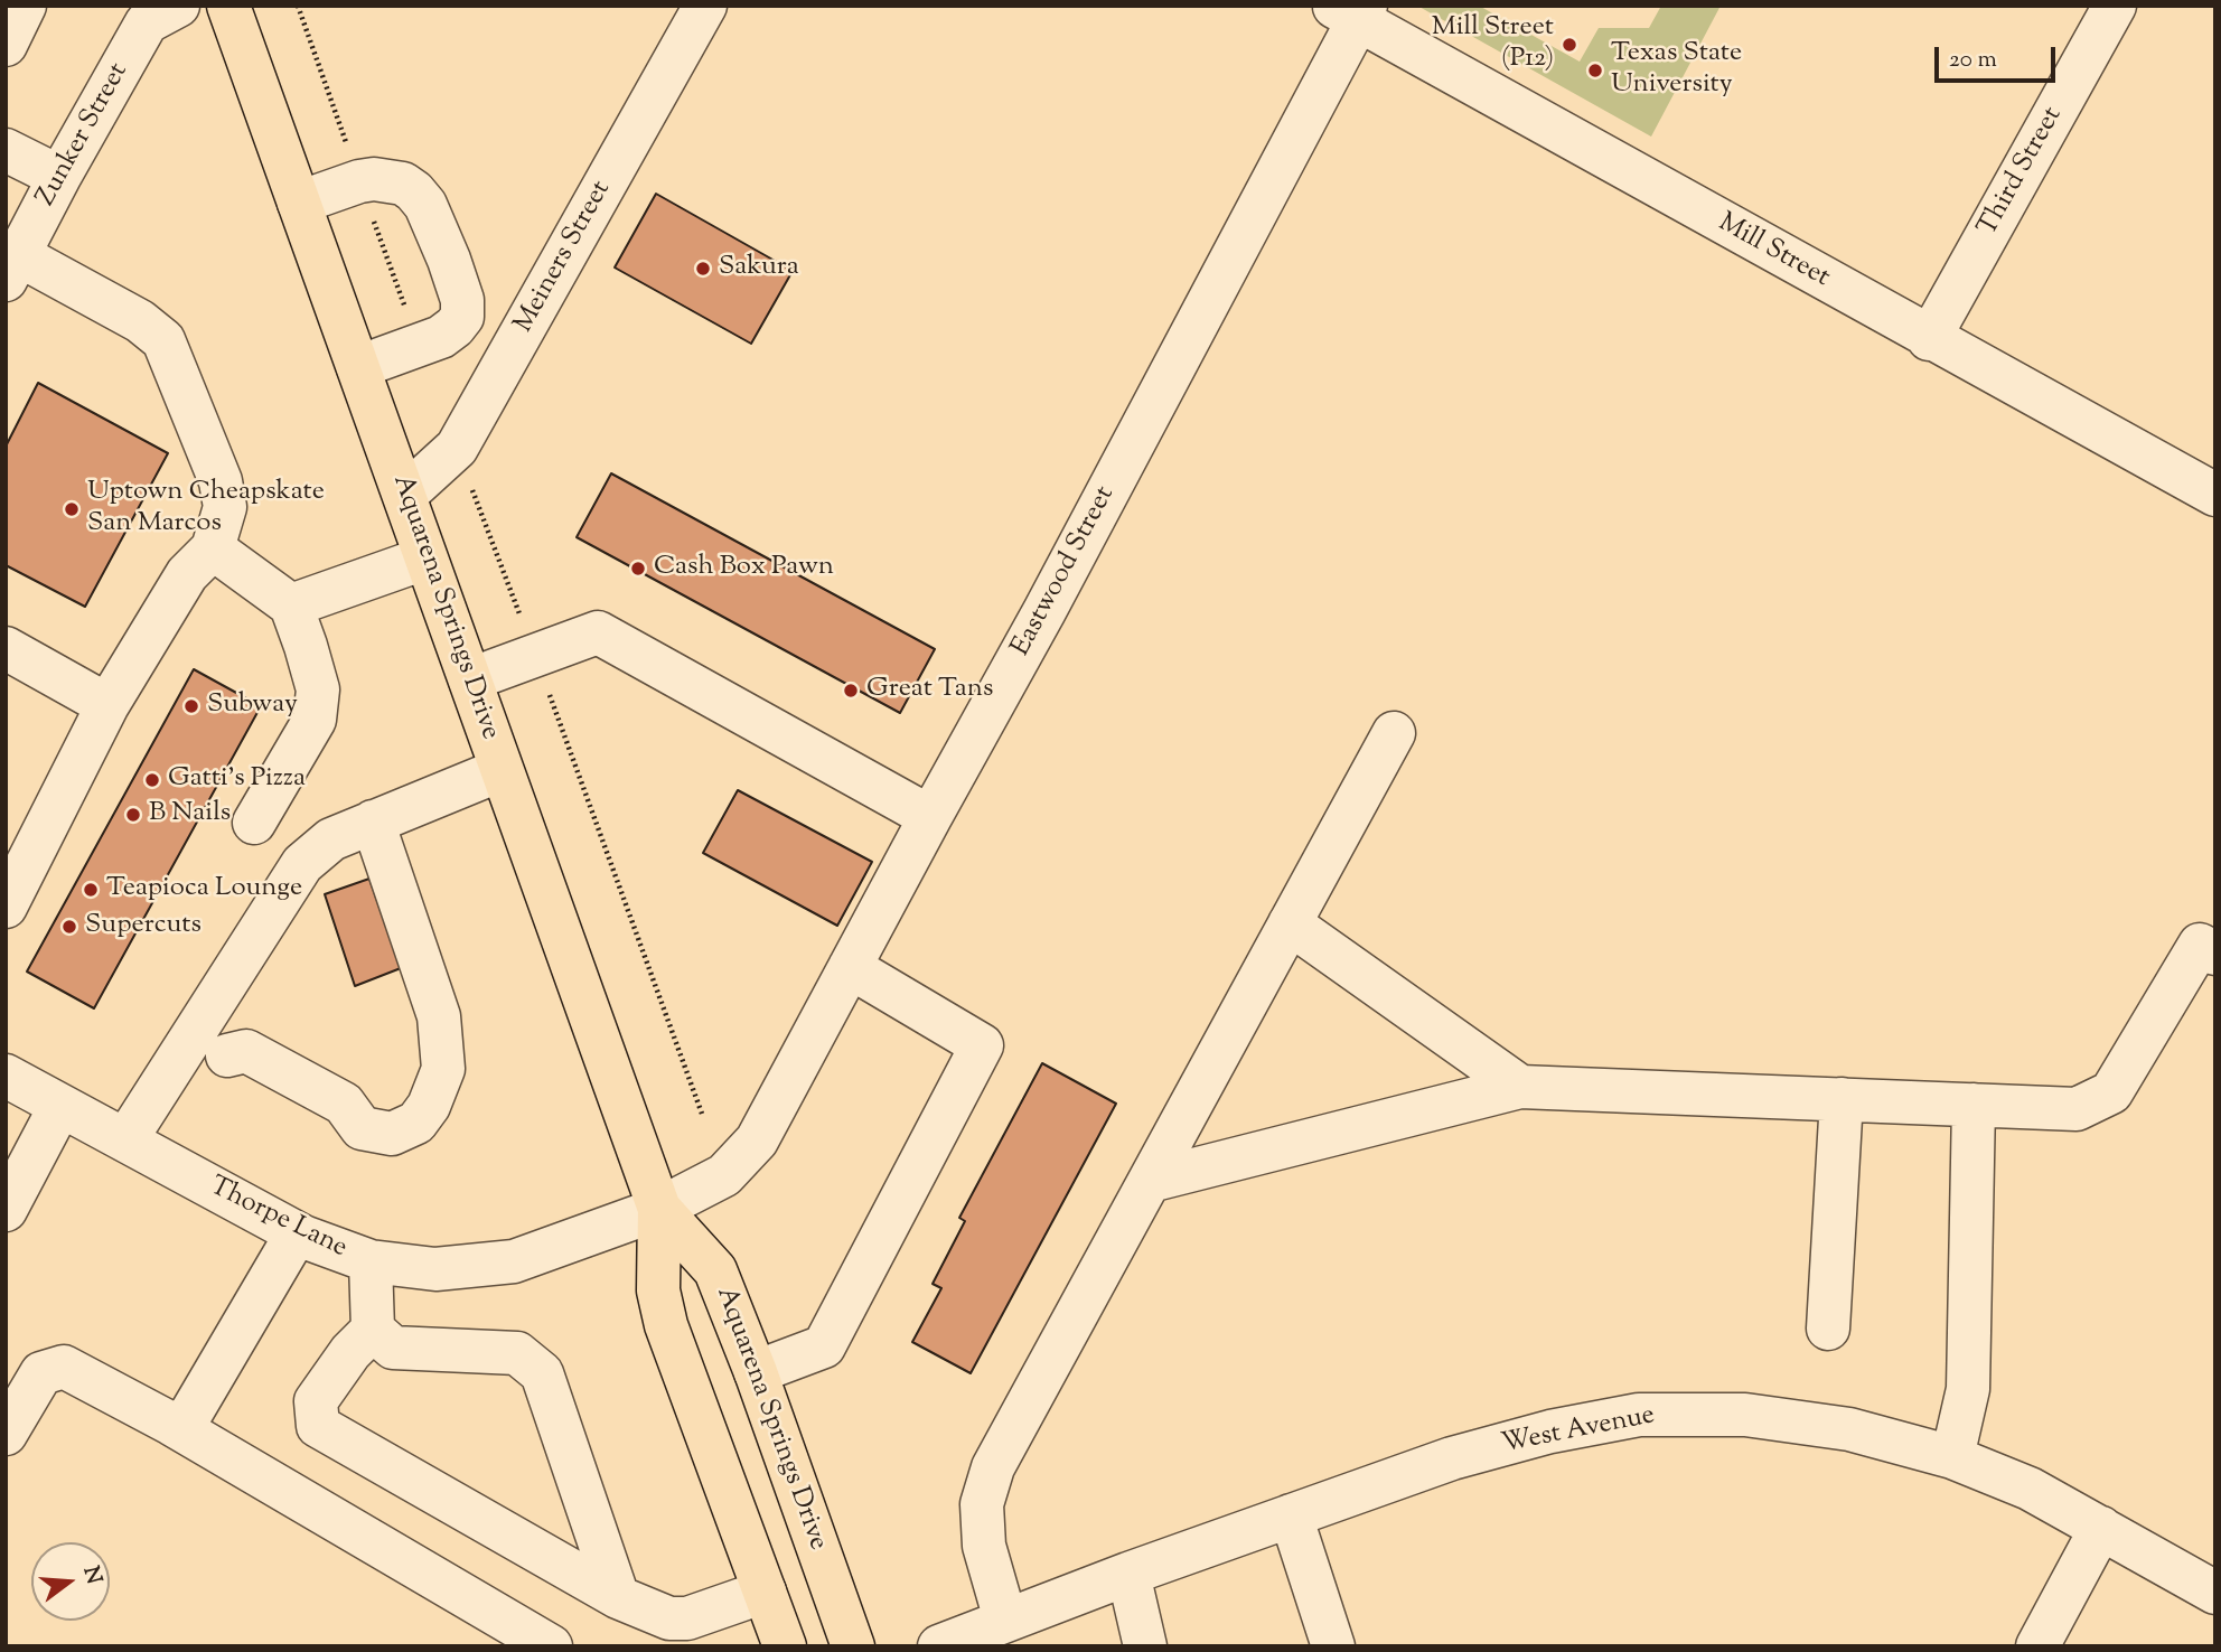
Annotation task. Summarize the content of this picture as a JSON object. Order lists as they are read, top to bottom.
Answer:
{
  "streets": {
    "main road": ["Aquarena Springs Drive"],
    "street": [
      "Zunker Street",
      "Third Street",
      "Mill Street",
      "Meiners Street",
      "Eastwood Street",
      "Thorpe Lane",
      "West Avenue"
    ]
  },
  "crossings": [
    ["Third Street", "Mill Street"],
    ["Mill Street", "Eastwood Street"],
    ["Meiners Street", "Aquarena Springs Drive"],
    ["Eastwood Street", "Aquarena Springs Drive"],
    ["Eastwood Street", "Thorpe Lane"],
    ["Aquarena Springs Drive", "Thorpe Lane"]
  ],
  "places": [
    "Mill Street (P12)",
    "Texas State University",
    "Sakura",
    "Uptown Cheapskate San Marcos",
    "Cash Box Pawn",
    "Great Tans",
    "Subway",
    "Gatti's Pizza",
    "B Nails",
    "Teapioca Lounge",
    "Supercuts"
  ],
  "scale_bar": "20 m",
  "north": "right"
}
